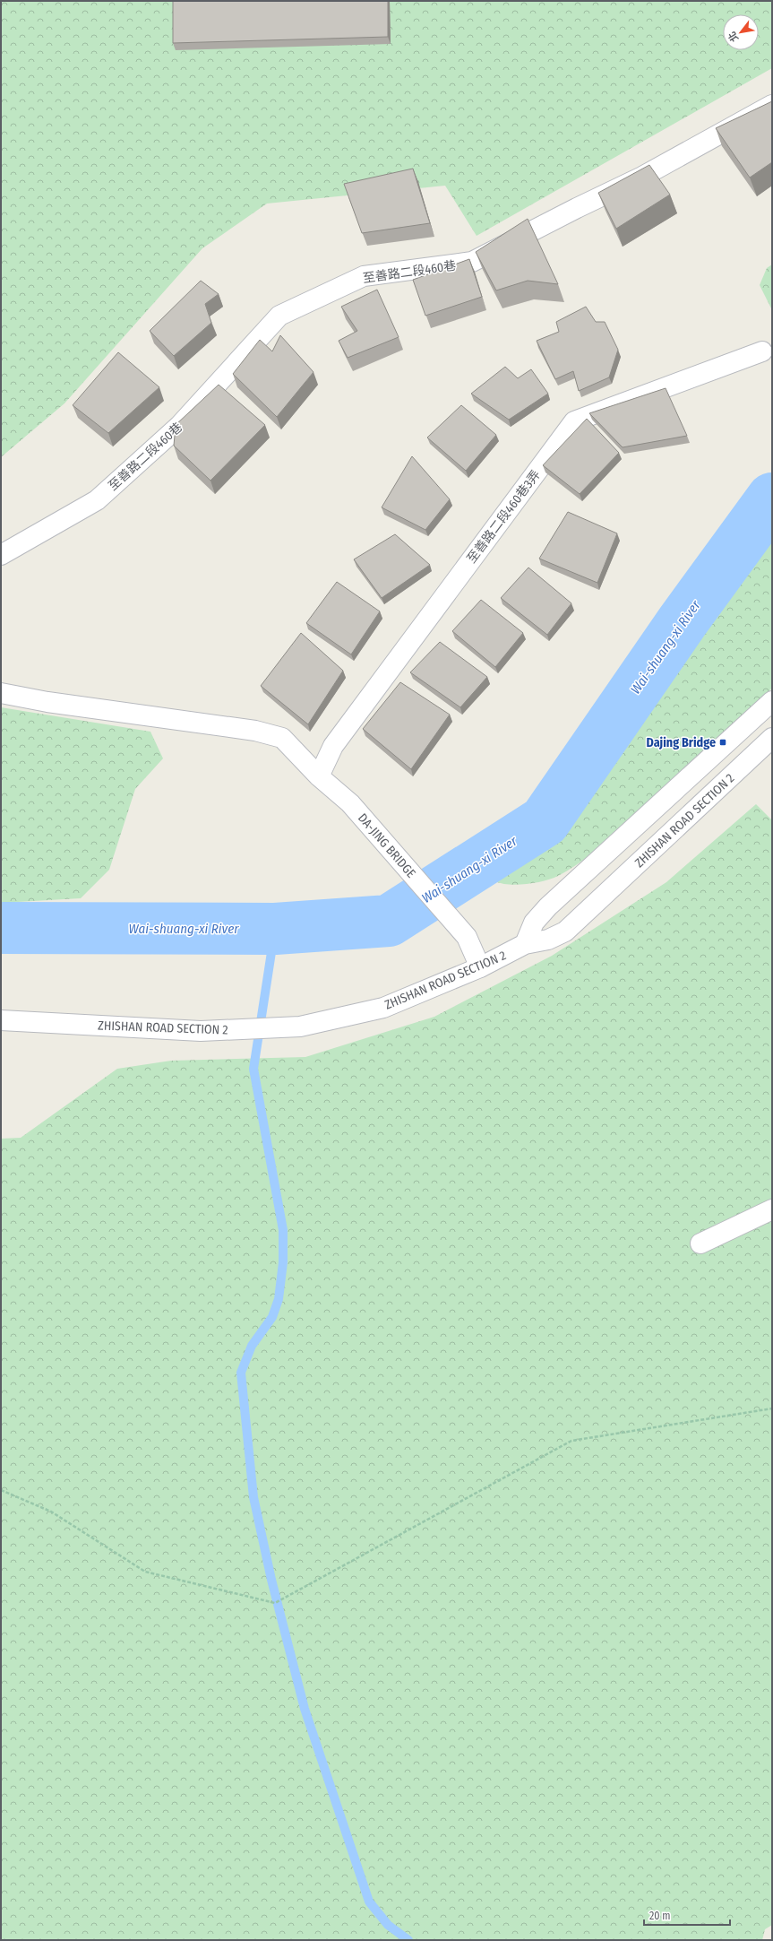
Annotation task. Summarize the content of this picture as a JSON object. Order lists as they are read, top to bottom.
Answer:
{
  "streets": {
    "street": [
      "至善路二段460巷",
      "至善路二段460巷3弄",
      "ZHISHAN ROAD SECTION 2",
      "DA-JING BRIDGE"
    ]
  },
  "crossings": [
    ["至善路二段460巷3弄", "DA-JING BRIDGE"],
    ["ZHISHAN ROAD SECTION 2", "DA-JING BRIDGE"]
  ],
  "water": ["Wai-shuang-xi River"],
  "places": {
    "transit": ["Dajing Bridge"]
  },
  "scale_bar": "20 m",
  "north": "bottom left"
}
